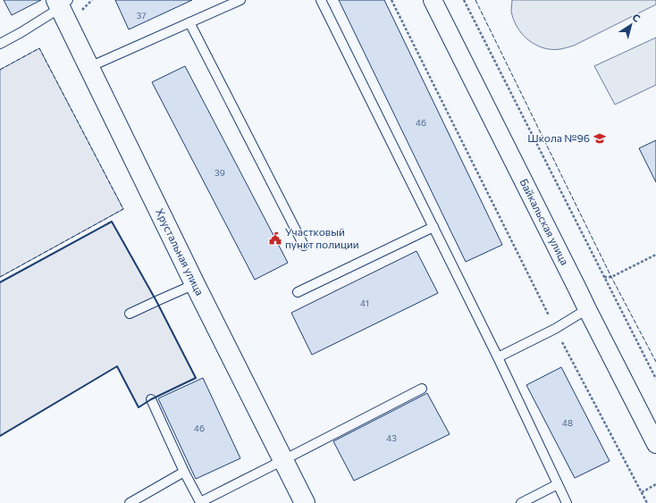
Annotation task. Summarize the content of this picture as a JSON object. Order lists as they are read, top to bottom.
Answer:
{
  "streets": {
    "street": ["Байкальская улица", "Хрустальная улица"]
  },
  "places": {
    "school or university": ["Школа №96"],
    "public building": ["Участковый пункт полиции"]
  },
  "house_numbers": [
    "37",
    "46",
    "39",
    "41",
    "48",
    "46",
    "43"
  ],
  "north": "top right"
}
